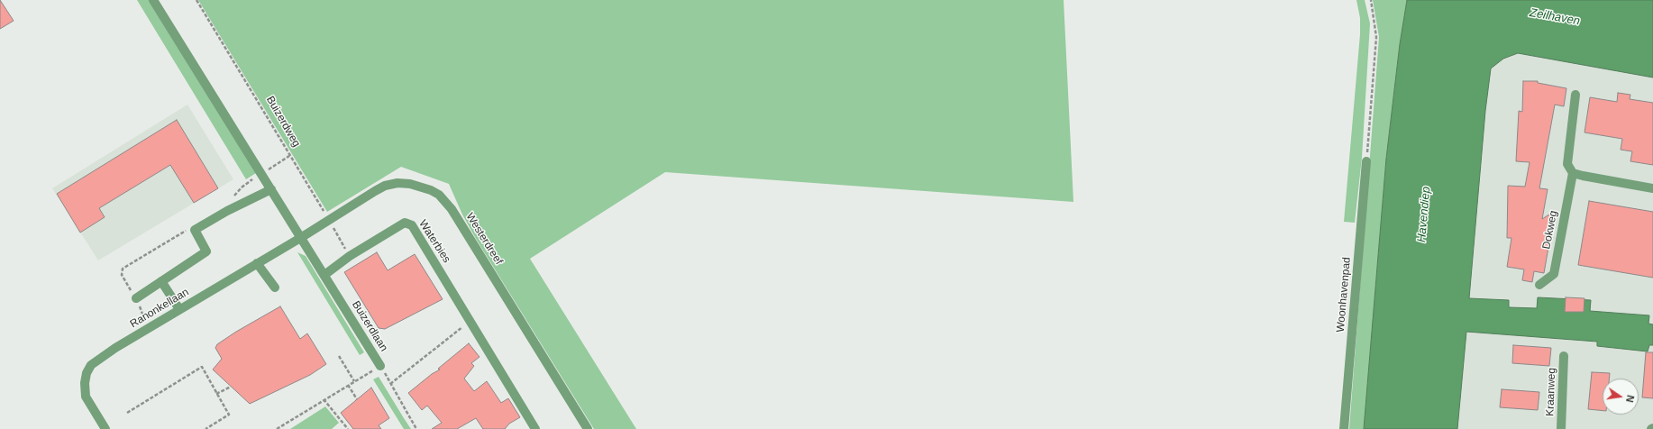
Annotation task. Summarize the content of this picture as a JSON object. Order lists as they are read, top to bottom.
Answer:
{
  "streets": {
    "street": [
      "Dokweg",
      "Westerdreef",
      "Waterbies",
      "Woonhavenpad",
      "Ranonkellaan",
      "Buizerdlaan",
      "Kraanweg"
    ],
    "path": ["Buizerdweg"]
  },
  "crossings": [
    ["Buizerdweg", "Westerdreef"],
    ["Buizerdweg", "Waterbies"],
    ["Westerdreef", "Ranonkellaan"],
    ["Westerdreef", "Buizerdlaan"],
    ["Waterbies", "Buizerdlaan"],
    ["Ranonkellaan", "Buizerdlaan"]
  ],
  "water": ["Zeilhaven", "Havendiep"],
  "north": "right"
}
